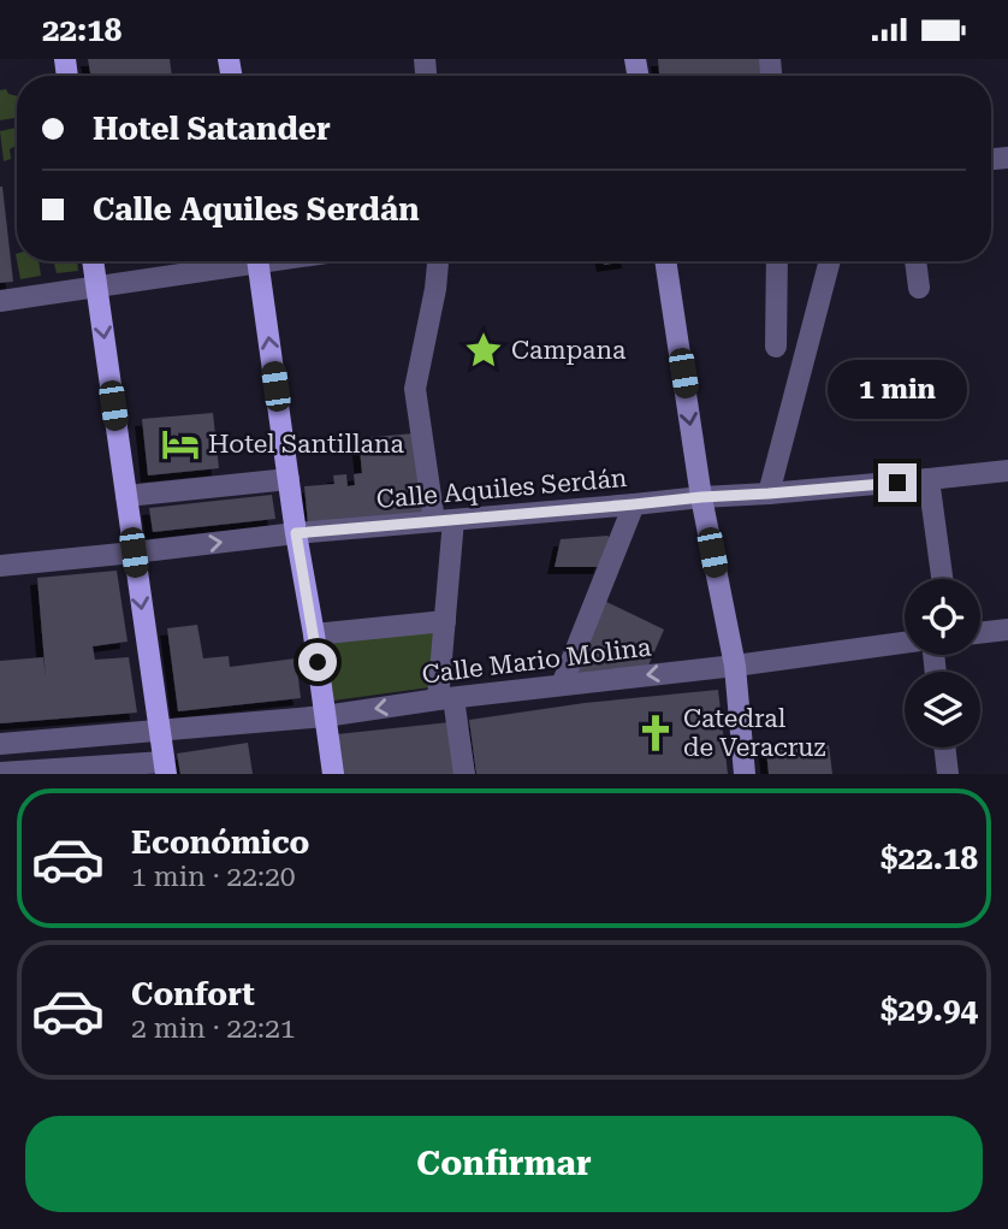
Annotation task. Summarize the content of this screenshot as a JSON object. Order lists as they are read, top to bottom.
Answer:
{
  "streets": {
    "street": ["Calle Aquiles Serdán", "Calle Mario Molina"]
  },
  "places": {
    "place": ["Campana"],
    "hotel": ["Hotel Santillana"],
    "church": ["Catedral de Veracruz"]
  },
  "page": {
    "status": "22:18",
    "banner": ["Hotel Satander", "Calle Aquiles Serdán"],
    "bubble": "1 min",
    "list": [
      {
        "name": "Económico",
        "note": "1 min · 22:20",
        "value": "$22.18"
      },
      {
        "name": "Confort",
        "note": "2 min · 22:21",
        "value": "$29.94"
      }
    ],
    "buttons": "Confirmar"
  }
}
